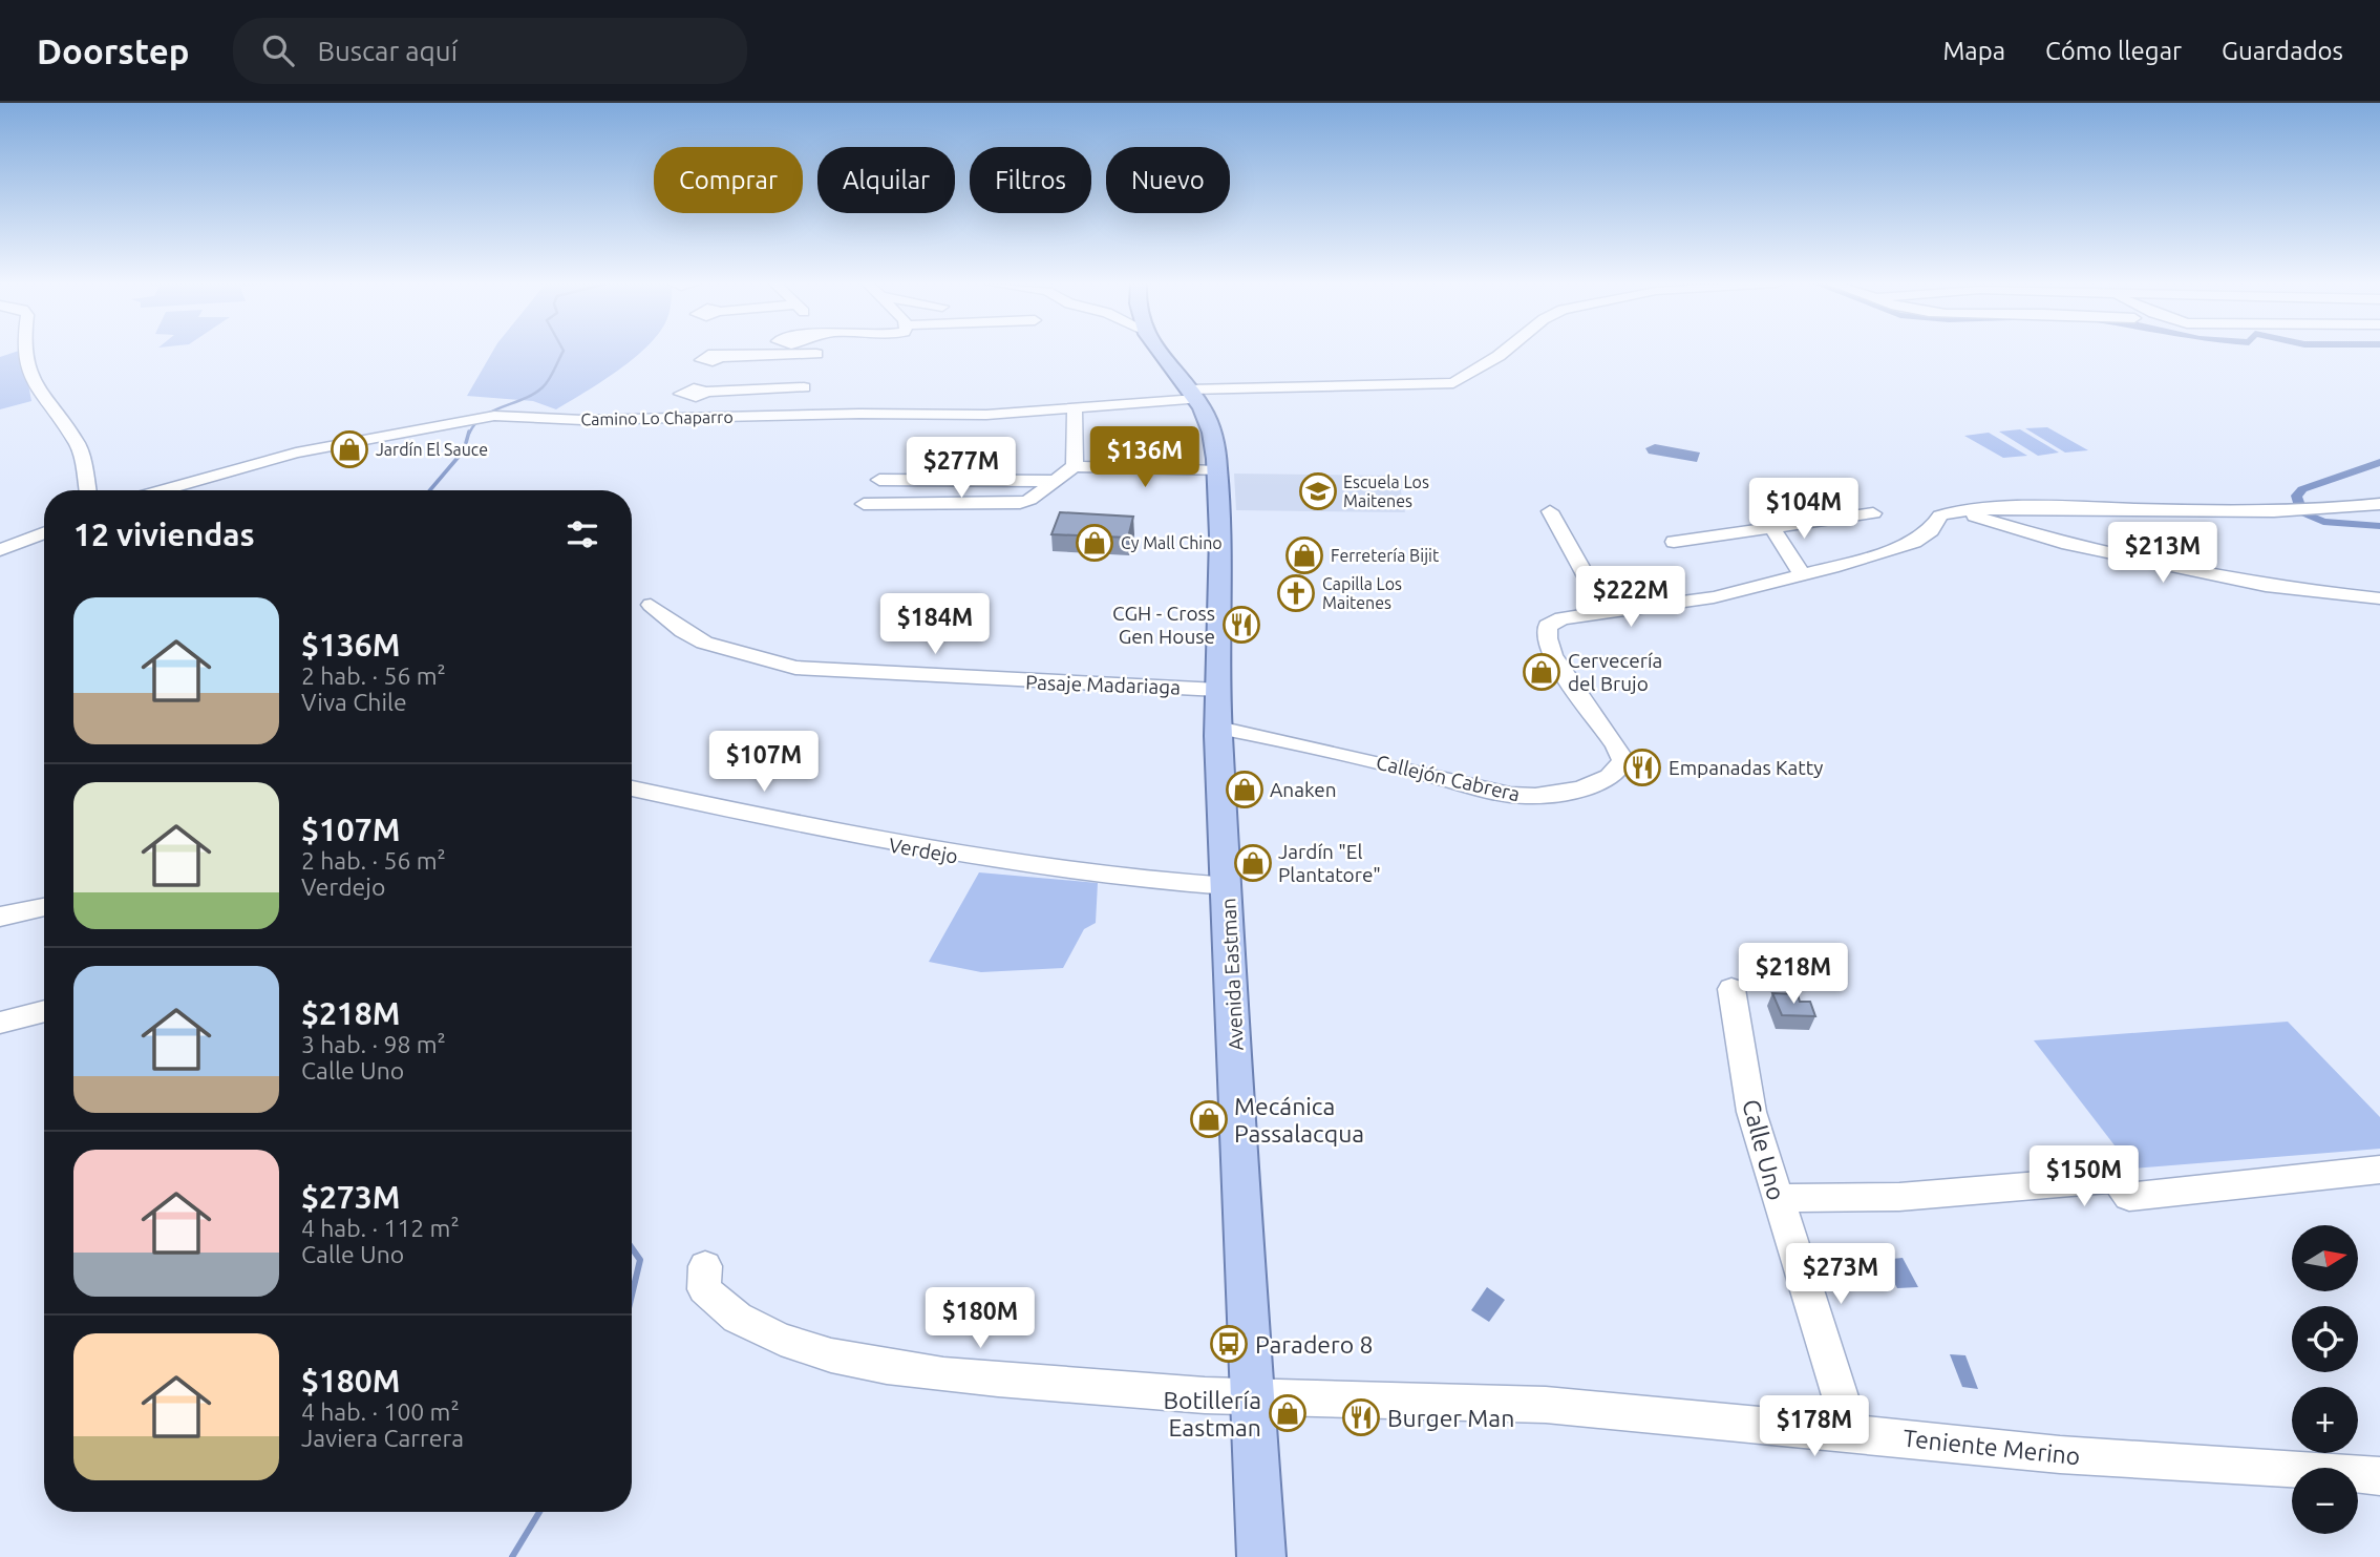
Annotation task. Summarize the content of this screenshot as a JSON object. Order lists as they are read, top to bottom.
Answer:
{
  "streets": {
    "main road": ["Avenida Eastman"],
    "street": [
      "Camino Lo Chaparro",
      "Pasaje Madariaga",
      "Callejón Cabrera",
      "Verdejo",
      "Calle Uno",
      "Teniente Merino"
    ]
  },
  "crossings": [
    ["Camino Lo Chaparro", "Avenida Eastman"],
    ["Pasaje Madariaga", "Avenida Eastman"],
    ["Callejón Cabrera", "Avenida Eastman"],
    ["Verdejo", "Avenida Eastman"],
    ["Avenida Eastman", "Teniente Merino"],
    ["Calle Uno", "Teniente Merino"]
  ],
  "places": {
    "shop": [
      "Jardín El Sauce",
      "Cy Mall Chino",
      "Ferretería Bijit",
      "Cervecería del Brujo",
      "Anaken",
      "Jardín \"El Plantatore\"",
      "Mecánica Passalacqua",
      "Botillería Eastman"
    ],
    "school or university": ["Escuela Los Maitenes"],
    "church": ["Capilla Los Maitenes"],
    "restaurant": ["CGH - Cross Gen House", "Empanadas Katty", "Burger Man"],
    "bus stop": ["Paradero 8"]
  },
  "north": "right",
  "page": {
    "header": "Doorstep",
    "search": "Buscar aquí",
    "nav": ["Mapa", "Cómo llegar", "Guardados"],
    "chip": [
      "Comprar",
      "Alquilar",
      "Filtros",
      "Nuevo"
    ],
    "price": [
      "$136M",
      "$277M",
      "$104M",
      "$213M",
      "$222M",
      "$184M",
      "$107M",
      "$218M",
      "$150M",
      "$273M",
      "$180M",
      "$178M"
    ],
    "heading": "12 viviendas",
    "list": [
      {
        "name": "$136M",
        "note": "2 hab. · 56 m² · Viva Chile"
      },
      {
        "name": "$107M",
        "note": "2 hab. · 56 m² · Verdejo"
      },
      {
        "name": "$218M",
        "note": "3 hab. · 98 m² · Calle Uno"
      },
      {
        "name": "$273M",
        "note": "4 hab. · 112 m² · Calle Uno"
      },
      {
        "name": "$180M",
        "note": "4 hab. · 100 m² · Javiera Carrera"
      }
    ],
    "map_buttons": ["+", "−"]
  }
}
